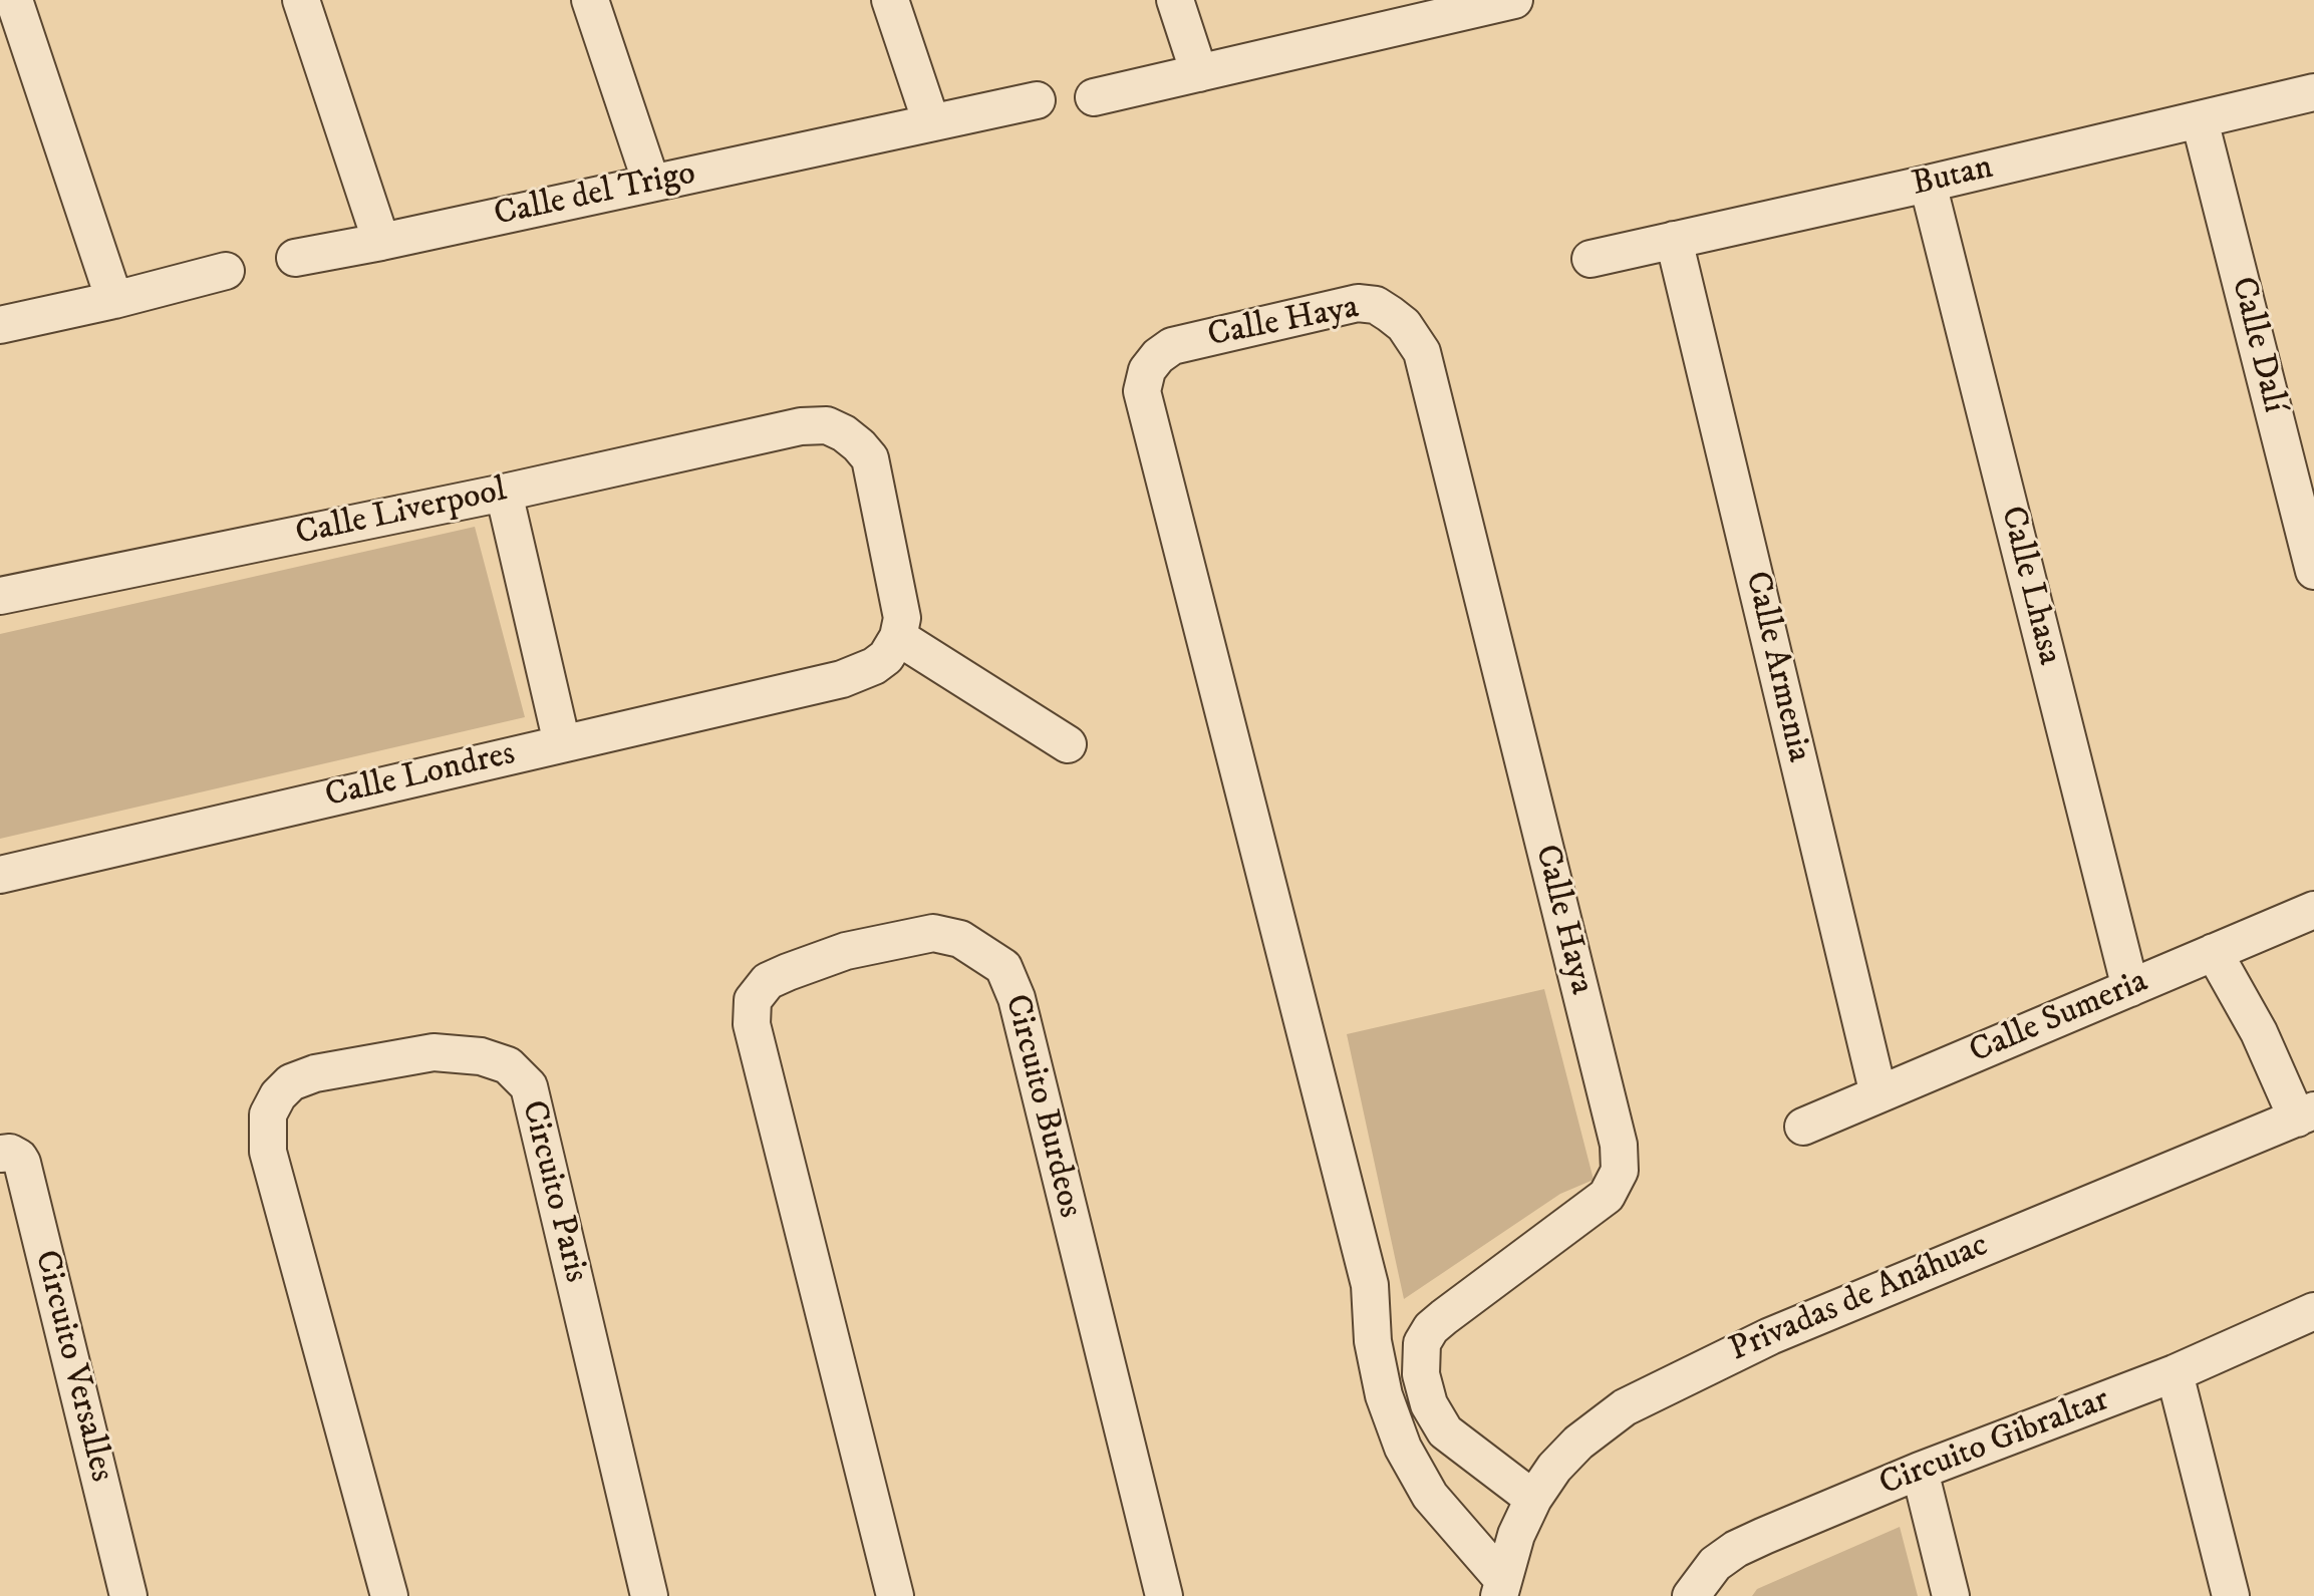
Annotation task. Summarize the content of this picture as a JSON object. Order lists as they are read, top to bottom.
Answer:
{
  "streets": {
    "street": [
      "Butan",
      "Calle del Trigo",
      "Calle Haya",
      "Calle Dalí",
      "Calle Liverpool",
      "Calle Lhasa",
      "Calle Armenia",
      "Calle Londres",
      "Calle Sumeria",
      "Circuito Burdeos",
      "Circuito Paris",
      "Privadas de Anáhuac",
      "Circuito Versalles",
      "Circuito Gibraltar"
    ]
  },
  "crossings": [
    ["Butan", "Calle Dalí"],
    ["Butan", "Calle Lhasa"],
    ["Butan", "Calle Armenia"],
    ["Calle Haya", "Privadas de Anáhuac"],
    ["Calle Liverpool", "Calle Londres"],
    ["Calle Lhasa", "Calle Sumeria"],
    ["Calle Armenia", "Calle Sumeria"]
  ]
}
